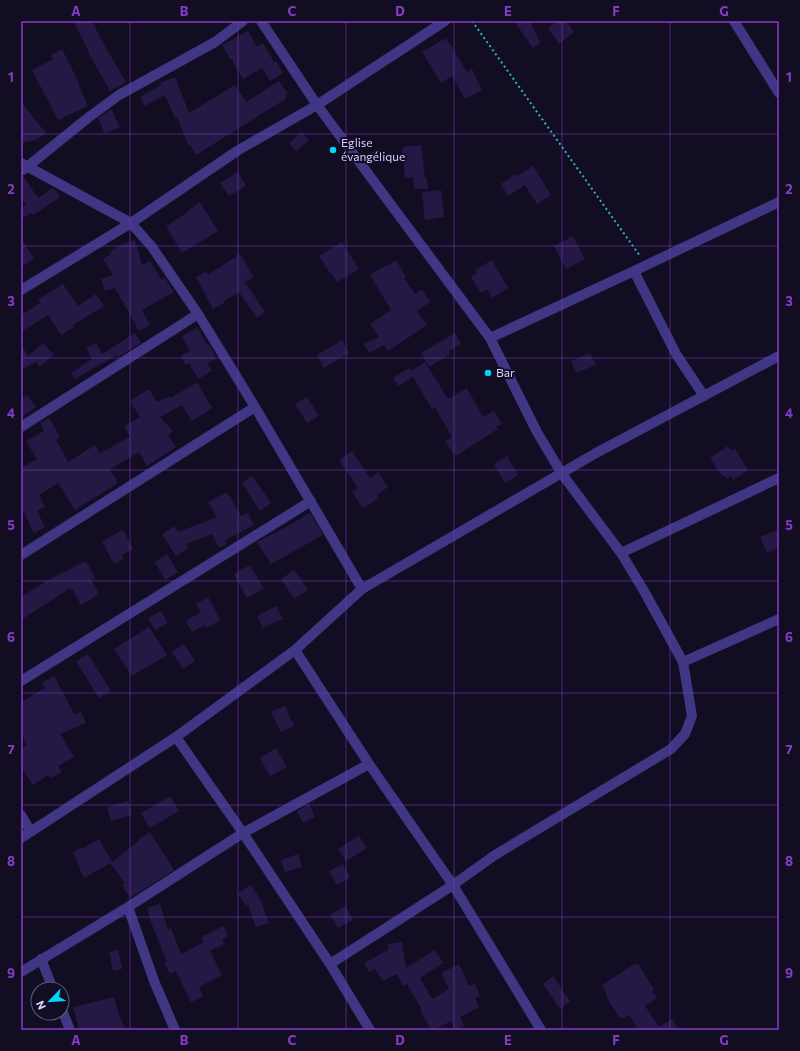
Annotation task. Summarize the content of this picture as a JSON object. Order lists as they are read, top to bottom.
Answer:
{
  "places": ["Eglise évangélique", "Bar"],
  "north": "bottom left",
  "grid": {
    "columns": [
      "A",
      "B",
      "C",
      "D",
      "E",
      "F",
      "G"
    ],
    "rows": [
      "1",
      "2",
      "3",
      "4",
      "5",
      "6",
      "7",
      "8",
      "9"
    ]
  }
}
